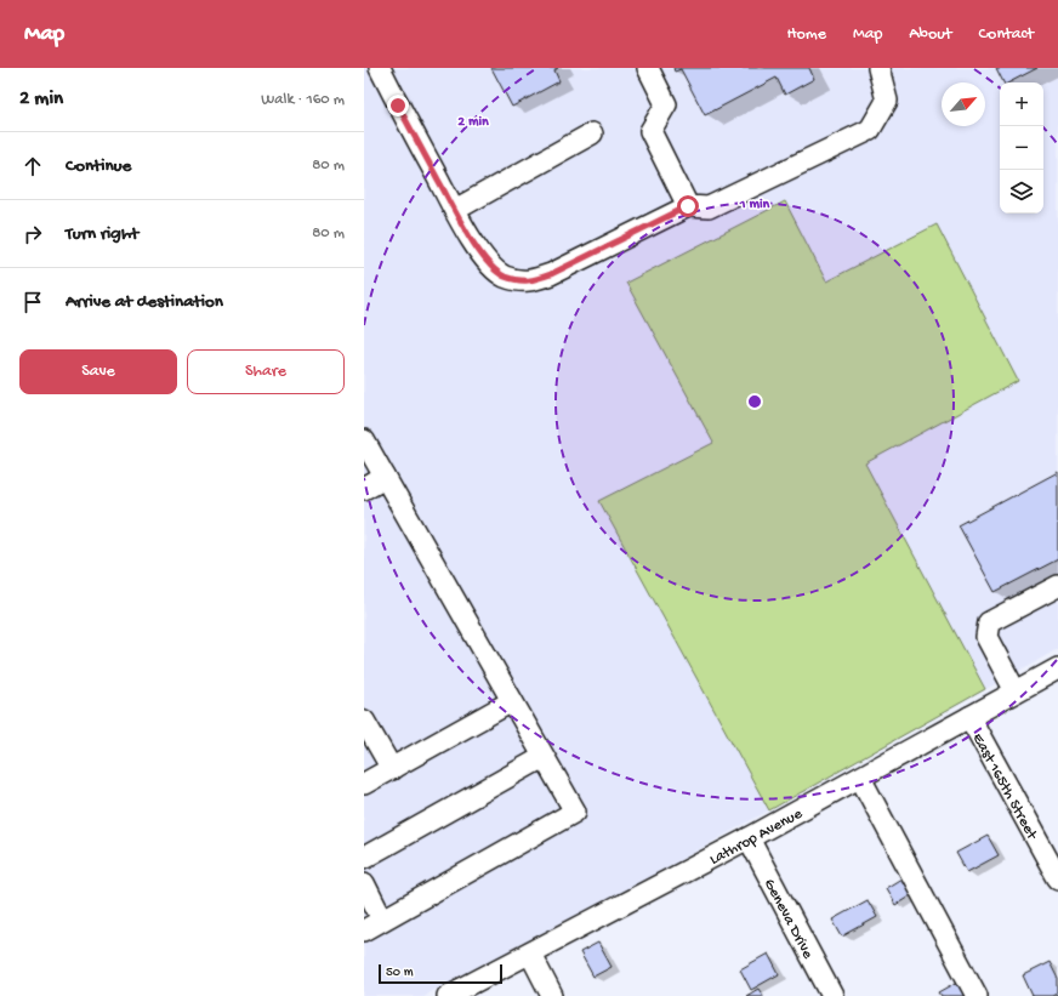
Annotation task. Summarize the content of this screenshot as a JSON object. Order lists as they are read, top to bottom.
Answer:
{
  "streets": {
    "street": ["East 165th Street", "Lathrop Avenue", "Geneva Drive"]
  },
  "crossings": [
    ["East 165th Street", "Lathrop Avenue"],
    ["Lathrop Avenue", "Geneva Drive"]
  ],
  "scale_bar": "50 m",
  "north": "top right",
  "page": {
    "header": "Map",
    "nav": [
      "Home",
      "Map",
      "About",
      "Contact"
    ],
    "heading": ["2 min", "Walk · 160 m"],
    "map_buttons": ["+", "−"],
    "list": [
      ["Continue", "80 m"],
      ["Turn right", "80 m"],
      "Arrive at destination"
    ],
    "buttons": ["Save", "Share"],
    "scale": "50 m"
  },
  "rings": ["2 min", "1 min"]
}
